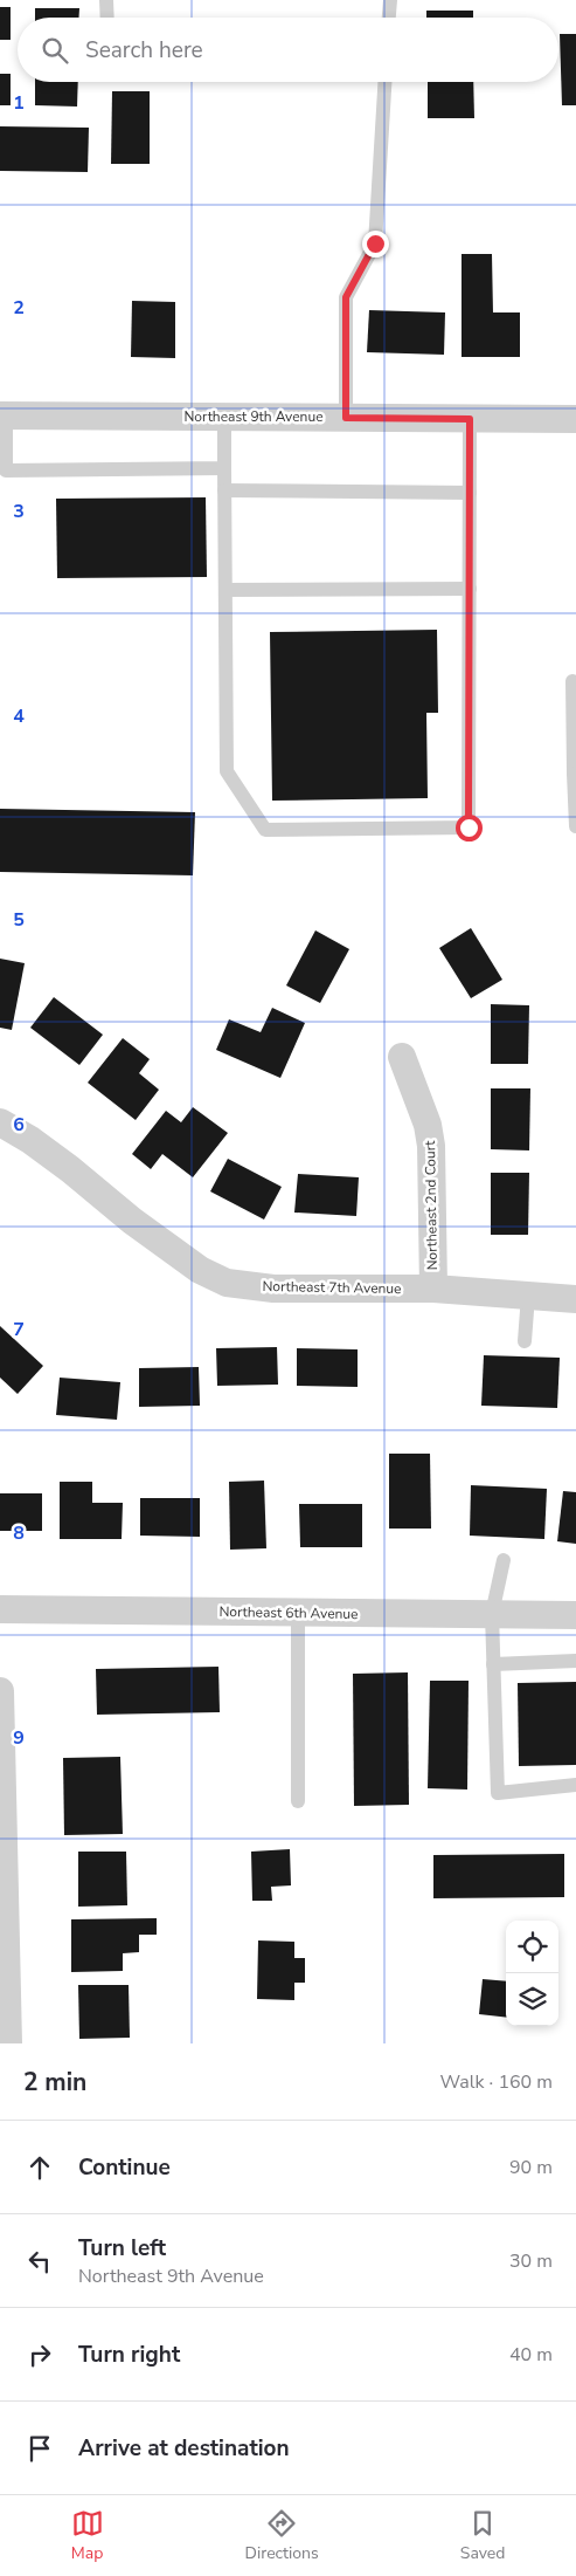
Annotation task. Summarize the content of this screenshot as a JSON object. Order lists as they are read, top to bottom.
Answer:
{
  "streets": {
    "street": [
      "Northeast 9th Avenue",
      "Northeast 2nd Court",
      "Northeast 7th Avenue",
      "Northeast 6th Avenue"
    ]
  },
  "crossings": [
    ["Northeast 2nd Court", "Northeast 7th Avenue"]
  ],
  "page": {
    "search": "Search here",
    "heading": ["2 min", "Walk · 160 m"],
    "list": [
      ["Continue", "90 m"],
      ["Turn left", "Northeast 9th Avenue", "30 m"],
      ["Turn right", "40 m"],
      "Arrive at destination"
    ],
    "nav": ["Map", "Directions", "Saved"]
  },
  "grid": {
    "rows": [
      "1",
      "2",
      "3",
      "4",
      "5",
      "6",
      "7",
      "8",
      "9"
    ]
  }
}
